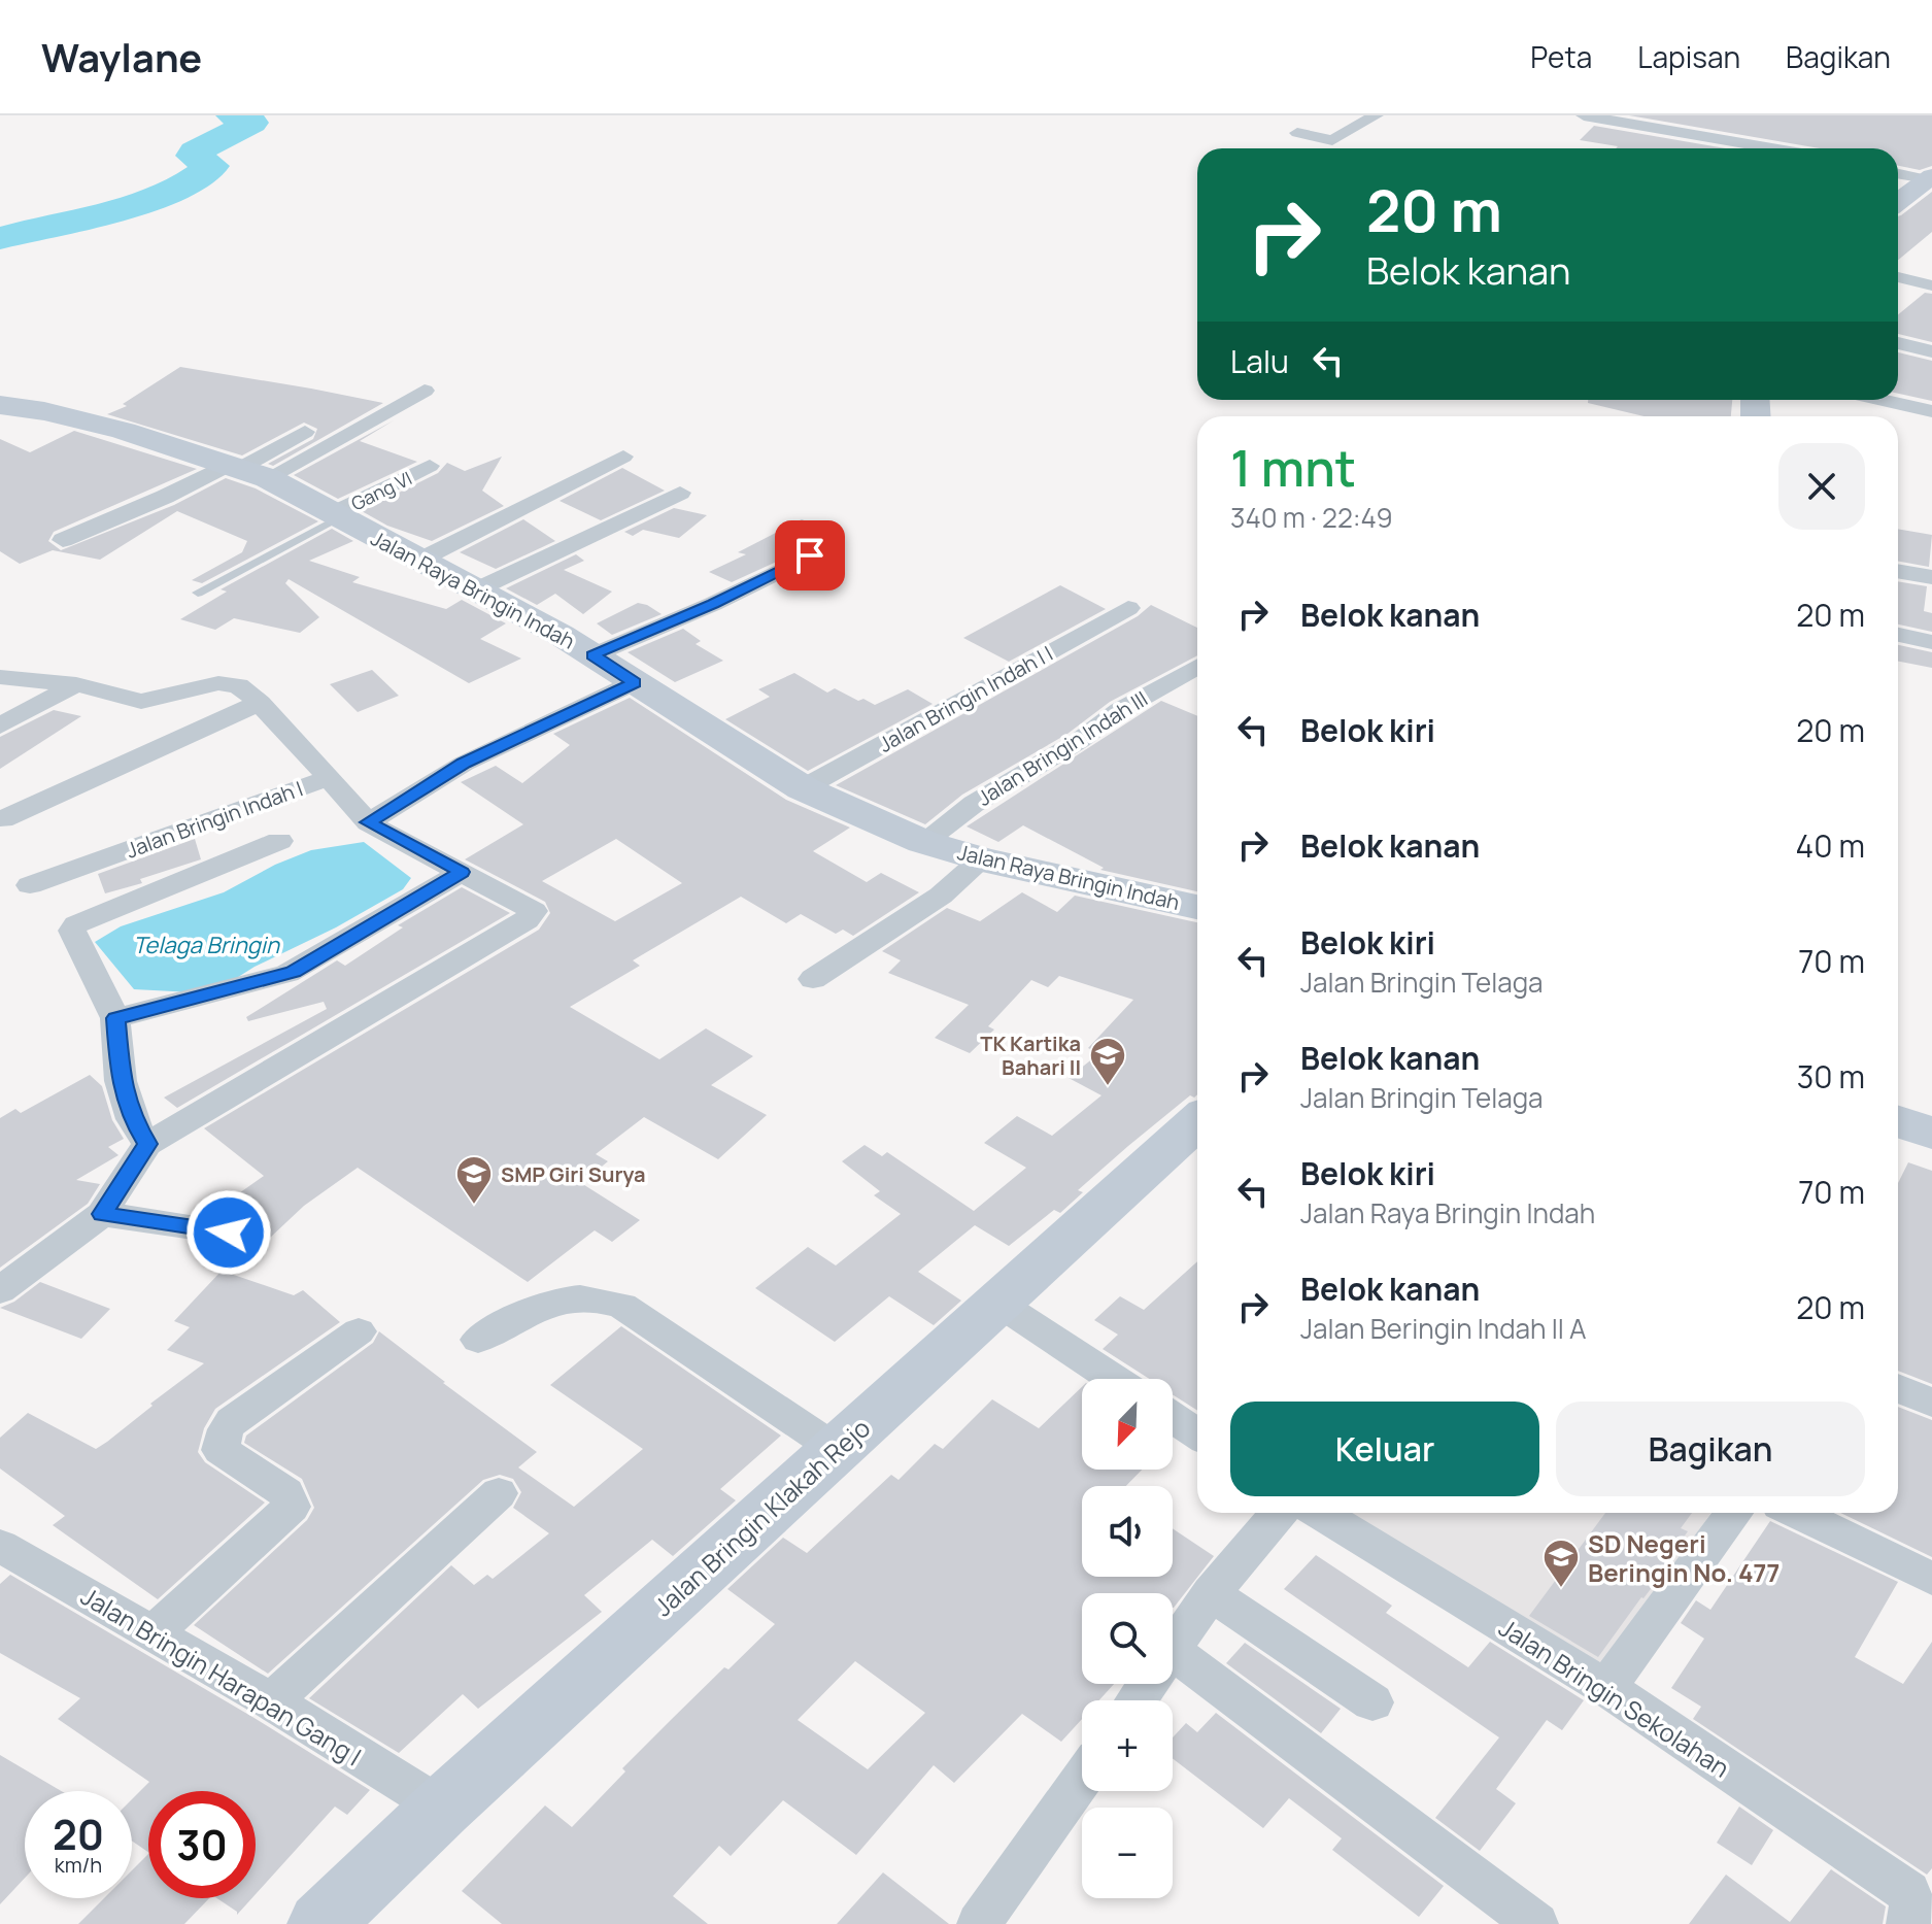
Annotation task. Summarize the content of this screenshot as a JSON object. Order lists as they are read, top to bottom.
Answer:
{
  "streets": {
    "main road": ["Jalan Raya Bringin Indah", "Jalan Bringin Klakah Rejo"],
    "street": [
      "Gang VI",
      "Jalan Bringin Indah I I",
      "Jalan Bringin Indah III",
      "Jalan Bringin Indah I",
      "Jalan Bringin Harapan Gang I",
      "Jalan Bringin Sekolahan"
    ]
  },
  "crossings": [
    ["Gang VI", "Jalan Raya Bringin Indah"],
    ["Jalan Raya Bringin Indah", "Jalan Bringin Indah I I"],
    ["Jalan Raya Bringin Indah", "Jalan Bringin Indah III"],
    ["Jalan Bringin Klakah Rejo", "Jalan Bringin Harapan Gang I"]
  ],
  "water": ["Telaga Bringin"],
  "places": {
    "school or university": ["TK Kartika Bahari II", "SMP Giri Surya", "SD Negeri Beringin No. 477"]
  },
  "north": "bottom left",
  "page": {
    "header": "Waylane",
    "nav": ["Peta", "Lapisan", "Bagikan"],
    "turn": ["20 m", "Belok kanan"],
    "then": "Lalu",
    "heading": ["1 mnt", "340 m · 22:49"],
    "list": [
      {
        "name": "Belok kanan",
        "value": "20 m"
      },
      {
        "name": "Belok kiri",
        "value": "20 m"
      },
      {
        "name": "Belok kanan",
        "value": "40 m"
      },
      {
        "name": "Belok kiri",
        "note": "Jalan Bringin Telaga",
        "value": "70 m"
      },
      {
        "name": "Belok kanan",
        "note": "Jalan Bringin Telaga",
        "value": "30 m"
      },
      {
        "name": "Belok kiri",
        "note": "Jalan Raya Bringin Indah",
        "value": "70 m"
      },
      {
        "name": "Belok kanan",
        "note": "Jalan Beringin Indah II A",
        "value": "20 m"
      }
    ],
    "map_buttons": ["+", "−"],
    "buttons": ["Keluar", "Bagikan"],
    "speed": "20 km/h",
    "limit": "30"
  }
}
